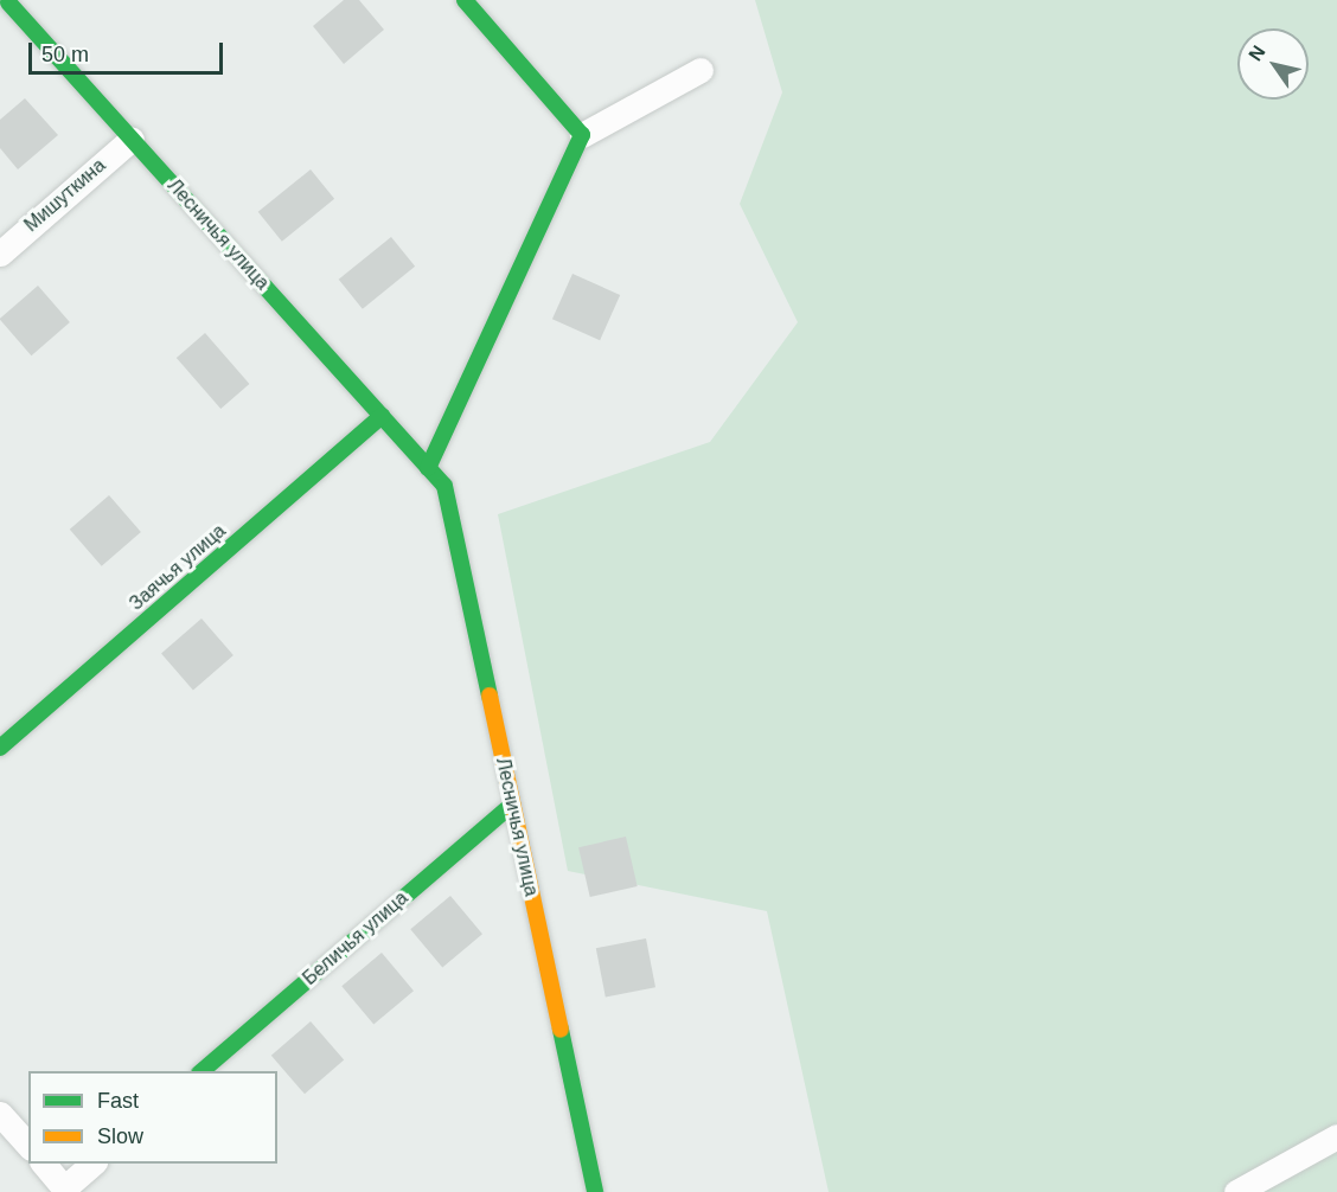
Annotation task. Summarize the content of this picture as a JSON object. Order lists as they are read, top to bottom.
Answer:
{
  "streets": {
    "street": [
      "Мишуткина",
      "Лесничья улица",
      "Заячья улица",
      "Беличья улица"
    ]
  },
  "crossings": [
    ["Мишуткина", "Лесничья улица"],
    ["Лесничья улица", "Заячья улица"],
    ["Лесничья улица", "Беличья улица"]
  ],
  "legend": ["Fast", "Slow"],
  "scale_bar": "50 m",
  "north": "top left"
}
